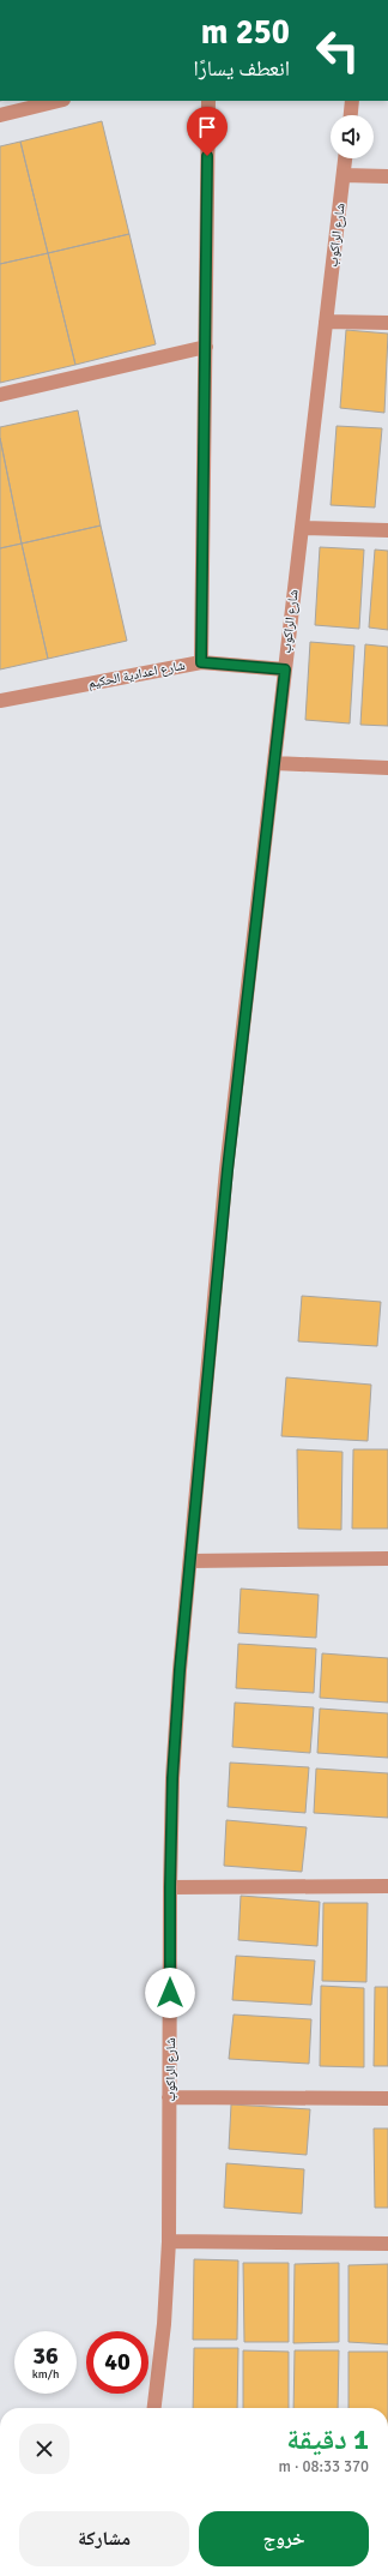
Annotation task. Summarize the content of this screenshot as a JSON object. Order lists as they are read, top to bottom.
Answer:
{
  "streets": {
    "street": ["شارع الراكوب", "شارع اعدادية الحكيم"]
  },
  "page": {
    "turn": ["250 m", "انعطف يسارًا"],
    "speed": "36 km/h",
    "limit": "40",
    "heading": ["1 دقيقة", "370 m · 08:33"],
    "buttons": ["خروج", "مشاركة"]
  }
}
